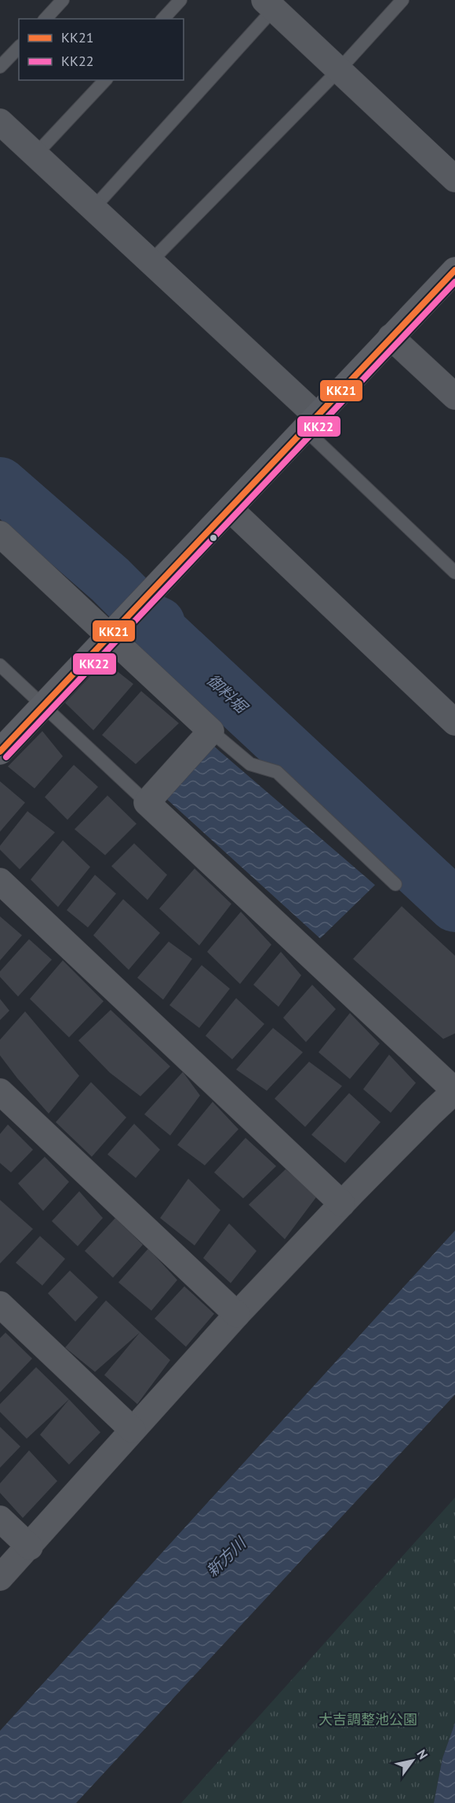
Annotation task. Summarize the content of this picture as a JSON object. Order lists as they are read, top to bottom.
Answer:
{
  "water": ["御料堀", "新方川"],
  "parks": ["大吉調整池公園"],
  "lines": ["transit line KK21", "transit line KK22"],
  "legend": ["KK21", "KK22"],
  "north": "top right"
}
